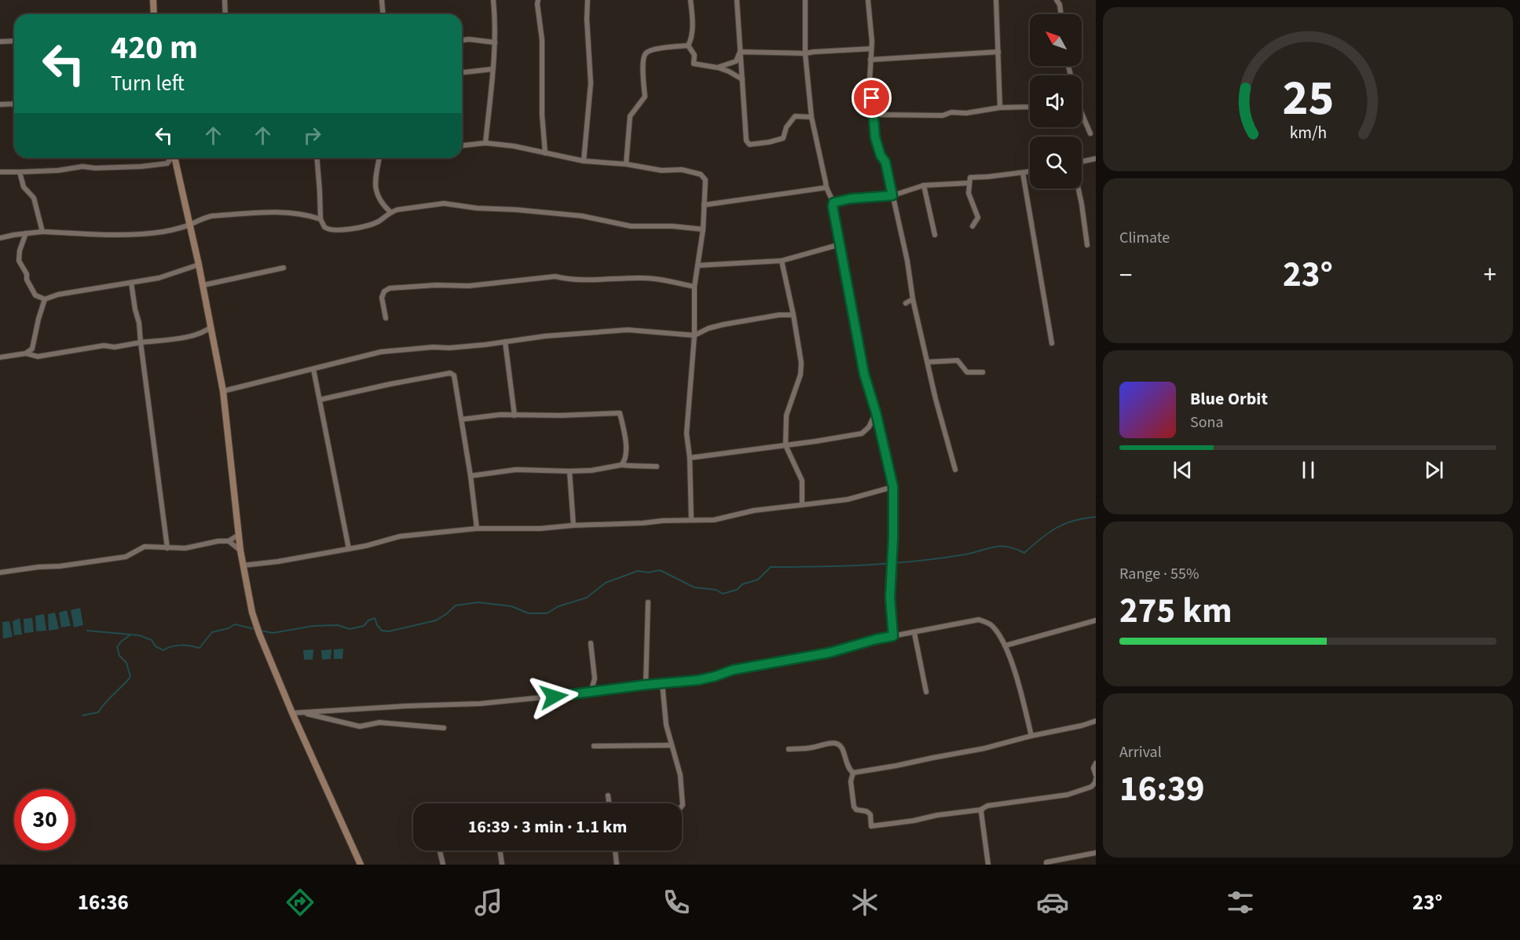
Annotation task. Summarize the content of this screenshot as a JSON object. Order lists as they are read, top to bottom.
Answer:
{
  "north": "top left",
  "page": {
    "turn": ["420 m", "Turn left"],
    "tile": [
      "Climate",
      ["Range · 55%", "275 km"],
      ["Arrival", "16:39"]
    ],
    "heat": ["−", "23°", "+"],
    "song": ["Blue Orbit", "Sona"],
    "limit": "30",
    "trip": "16:39 · 3 min · 1.1 km",
    "tabs": ["16:36", "23°"],
    "gauge": ["25", "km/h"]
  }
}
